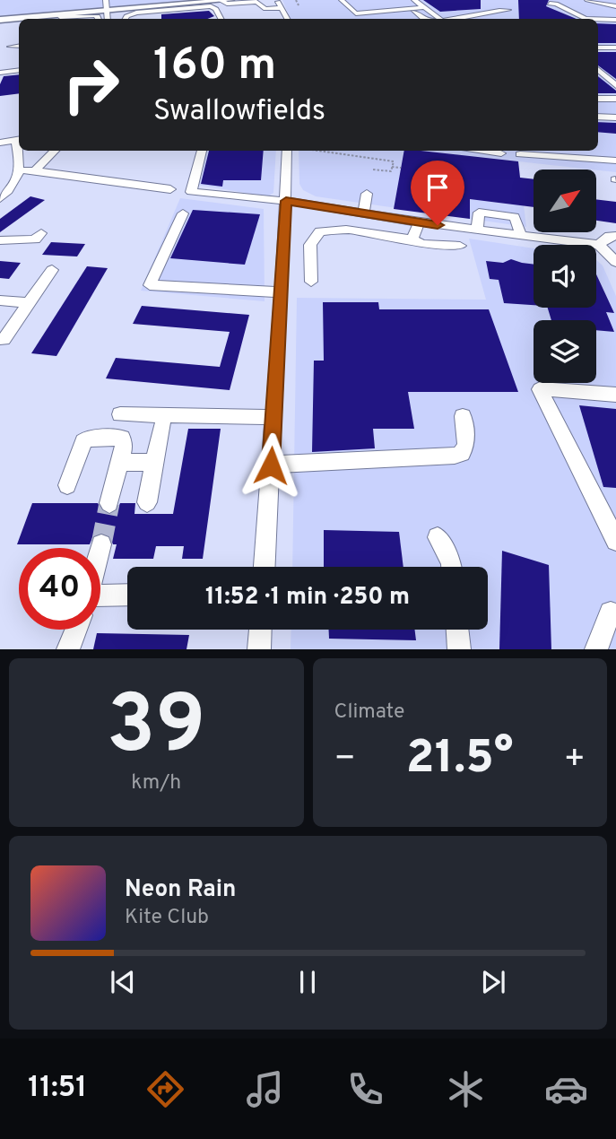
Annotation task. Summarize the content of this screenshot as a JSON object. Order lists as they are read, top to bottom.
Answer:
{
  "north": "top right",
  "page": {
    "turn": ["160 m", "Swallowfields"],
    "limit": "40",
    "trip": "11:52 · 1 min · 250 m",
    "tile": [
      ["39", "km/h"],
      "Climate"
    ],
    "heat": ["−", "21.5°", "+"],
    "song": ["Neon Rain", "Kite Club"],
    "tabs": "11:51"
  }
}
